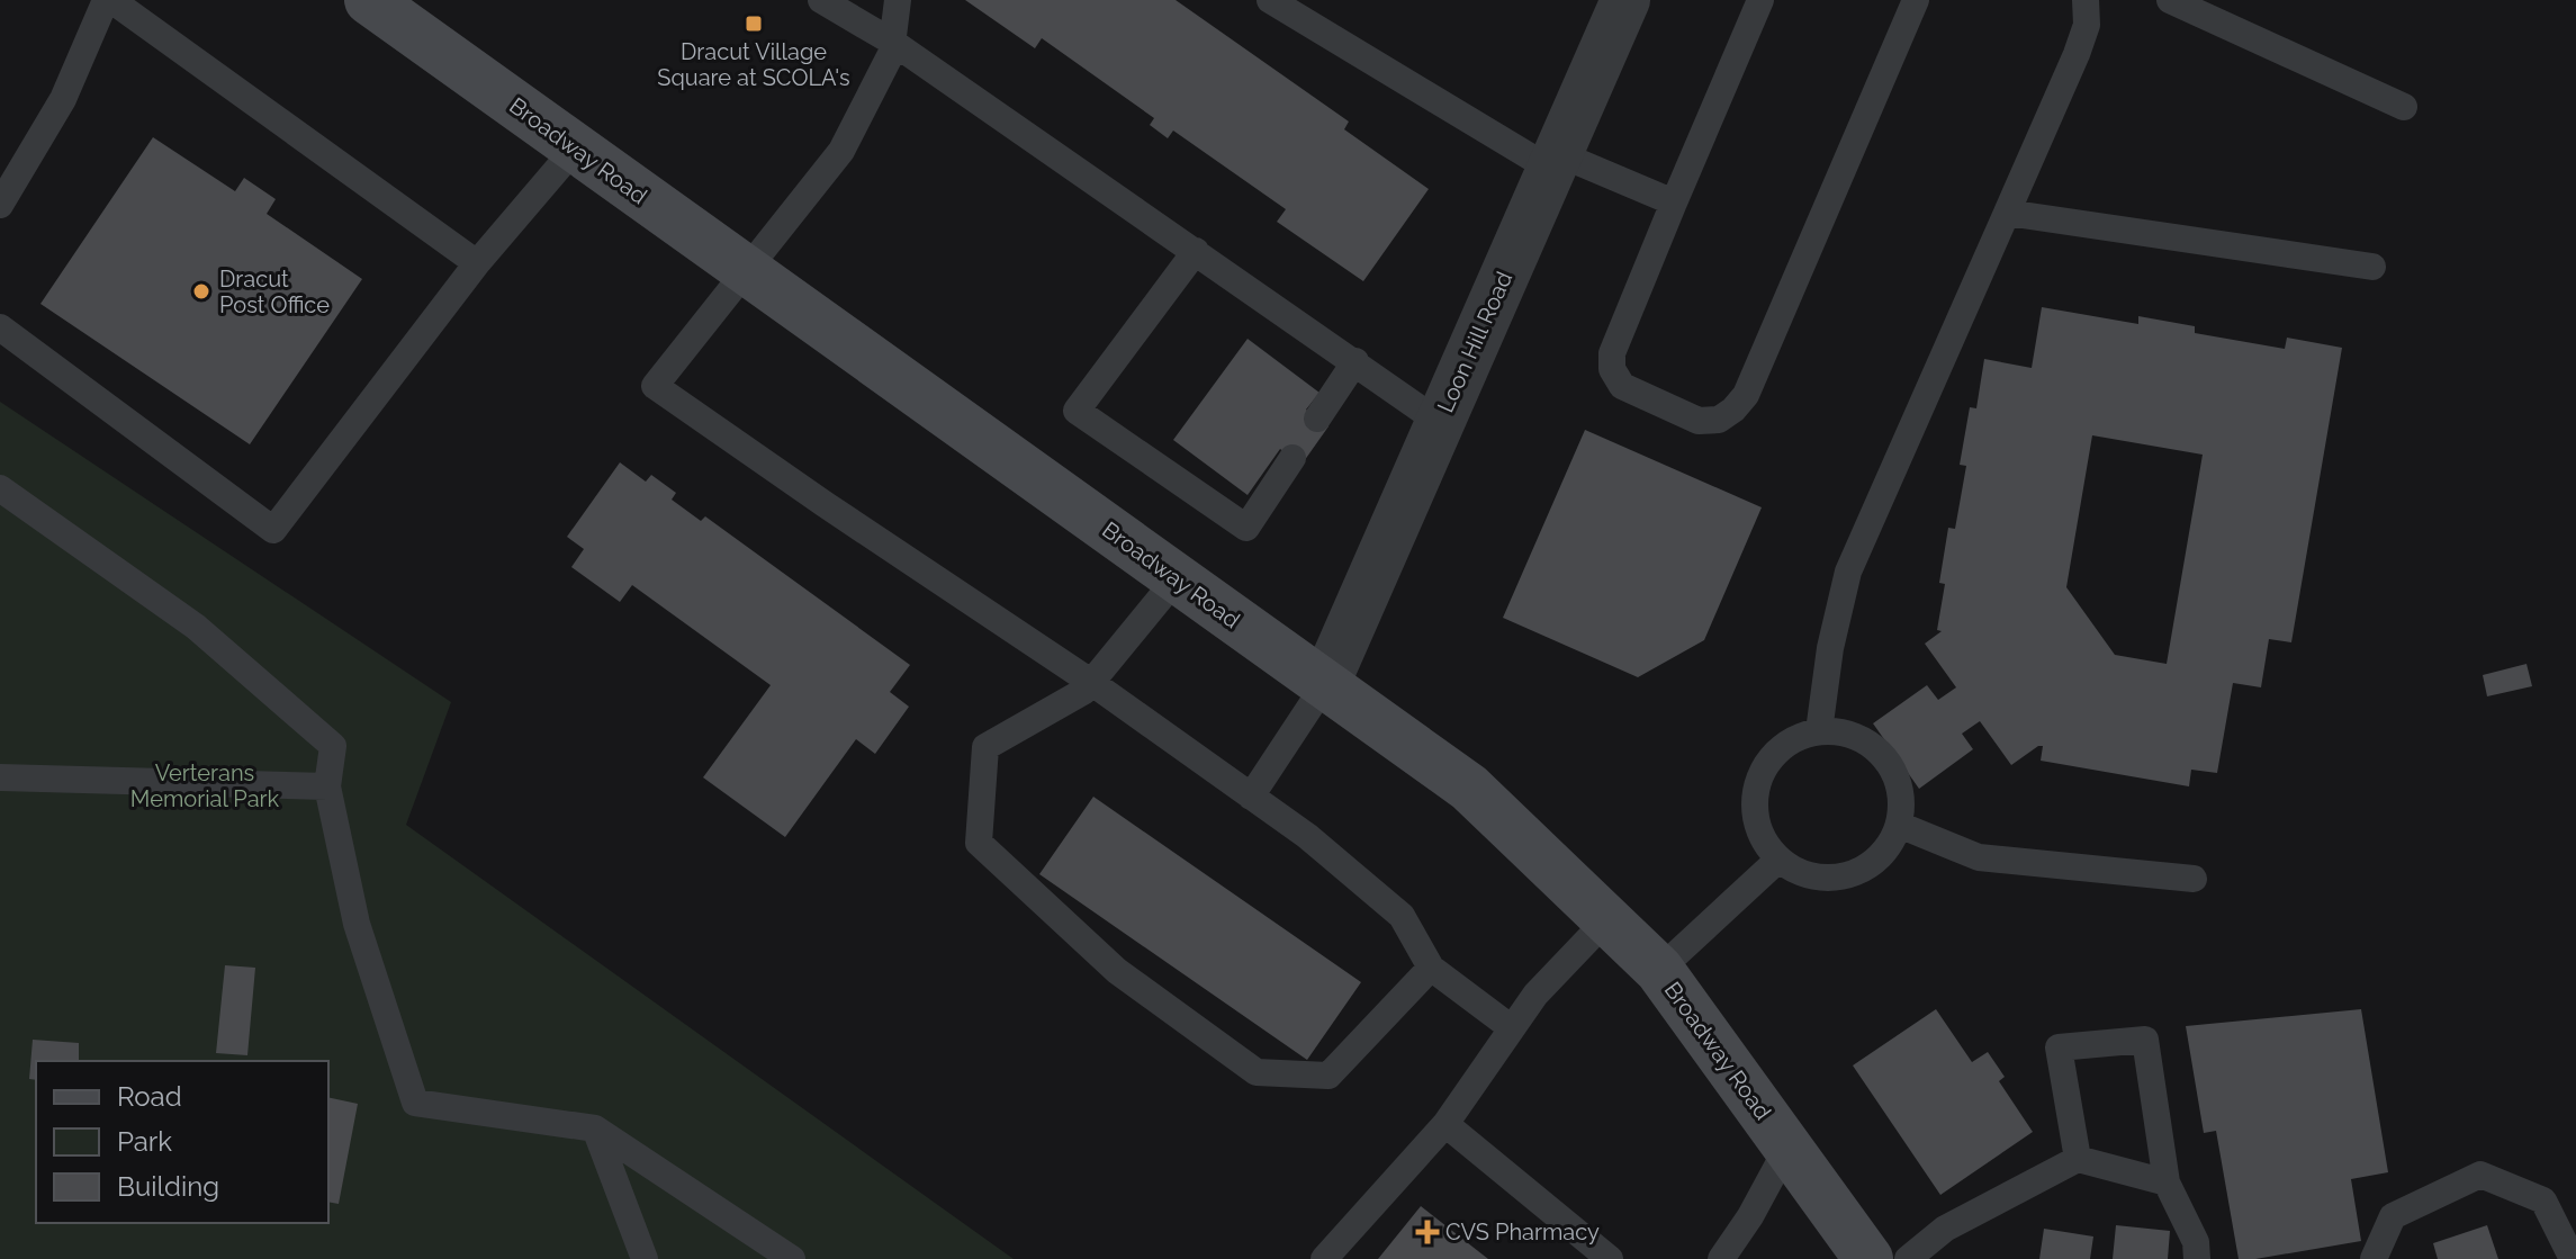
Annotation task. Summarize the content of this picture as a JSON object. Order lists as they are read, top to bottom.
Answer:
{
  "streets": {
    "main road": ["Broadway Road"],
    "street": ["Loon Hill Road"]
  },
  "crossings": [
    ["Broadway Road", "Loon Hill Road"]
  ],
  "parks": ["Verterans Memorial Park"],
  "places": {
    "transit": ["Dracut Village Square at SCOLA's"],
    "other": ["Dracut Post Office"],
    "health": ["CVS Pharmacy"]
  },
  "legend": ["Road", "Park", "Building"]
}
